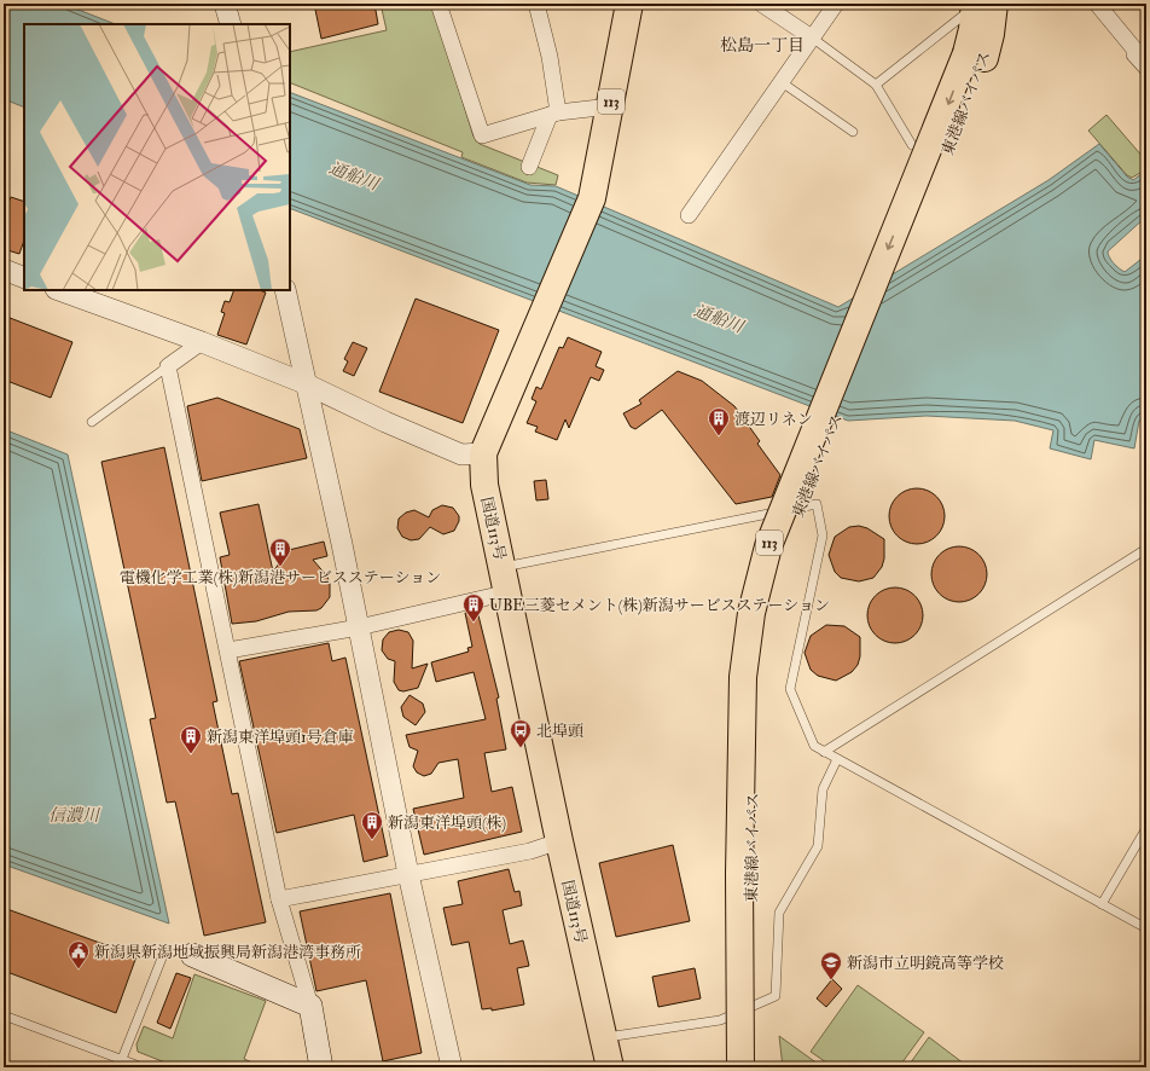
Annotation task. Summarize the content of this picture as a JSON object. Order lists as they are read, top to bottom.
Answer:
{
  "streets": {
    "highway": ["113", "東港線バイパス", "国道113号"]
  },
  "districts": ["松島一丁目"],
  "water": ["通船川", "信濃川"],
  "places": {
    "building": [
      "渡辺リネン",
      "電機化学工業(株)新潟港サービスステーション",
      "UBE三菱セメント(株)新潟サービスステーション",
      "新潟東洋埠頭1号倉庫",
      "新潟東洋埠頭(株)"
    ],
    "bus stop": ["北埠頭"],
    "public building": ["新潟県新潟地域振興局新潟港湾事務所"],
    "school or university": ["新潟市立明鏡高等学校"]
  }
}
